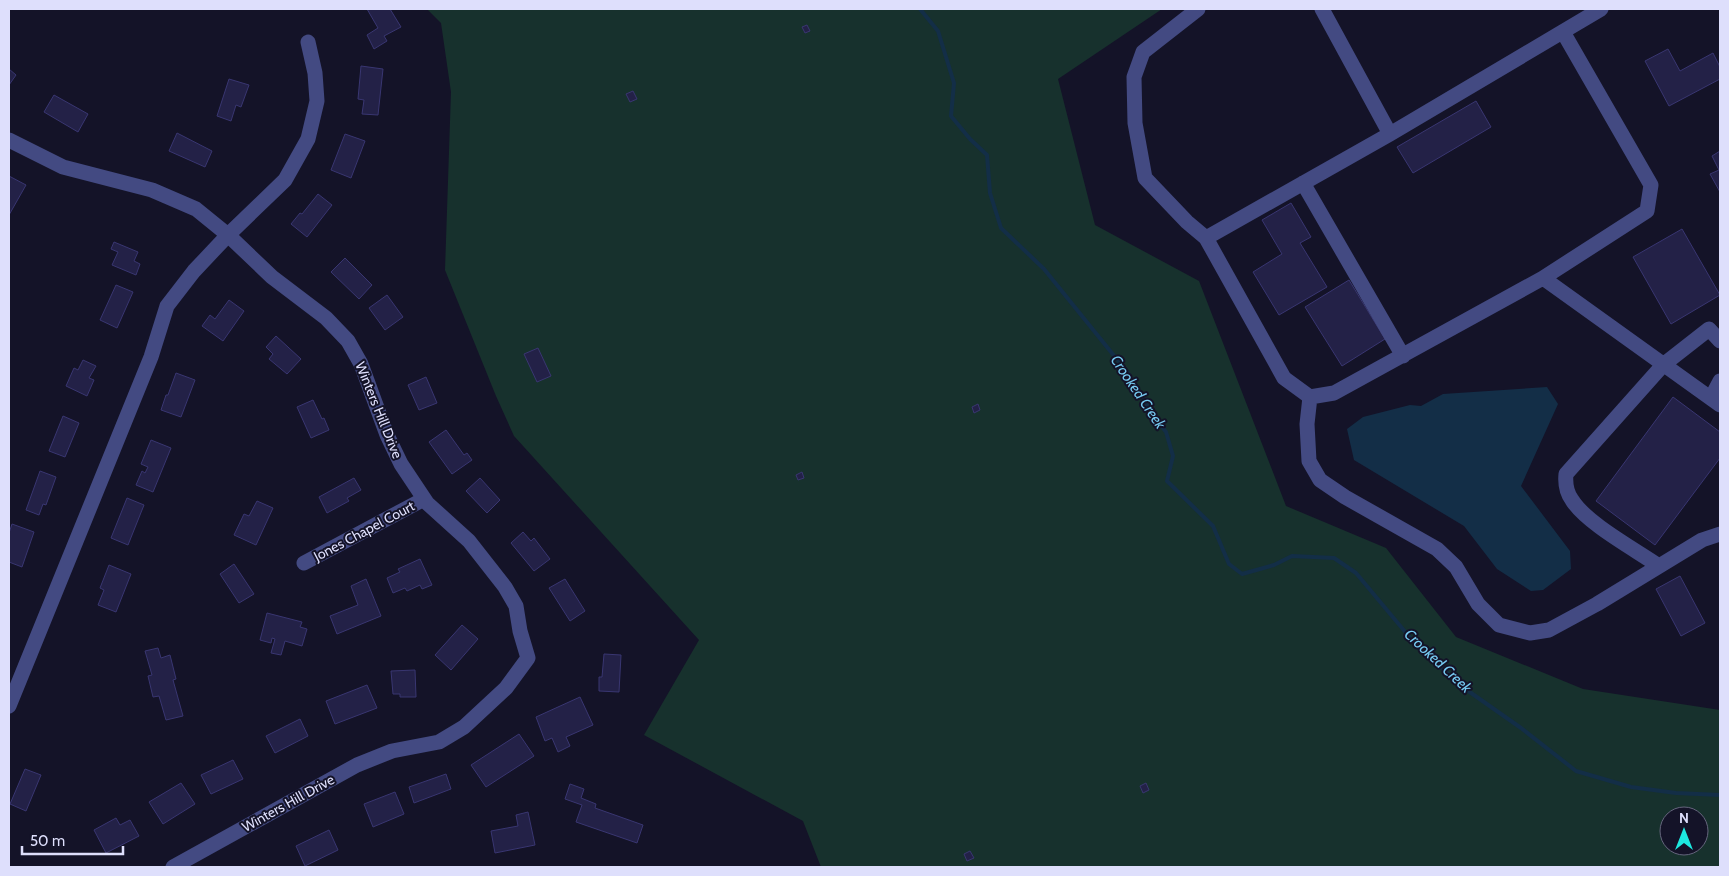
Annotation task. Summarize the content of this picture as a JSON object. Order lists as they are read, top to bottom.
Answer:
{
  "streets": {
    "street": ["Winters Hill Drive", "Jones Chapel Court"]
  },
  "crossings": [
    ["Winters Hill Drive", "Jones Chapel Court"]
  ],
  "water": ["Crooked Creek"],
  "scale_bar": "50 m",
  "north": "top"
}
